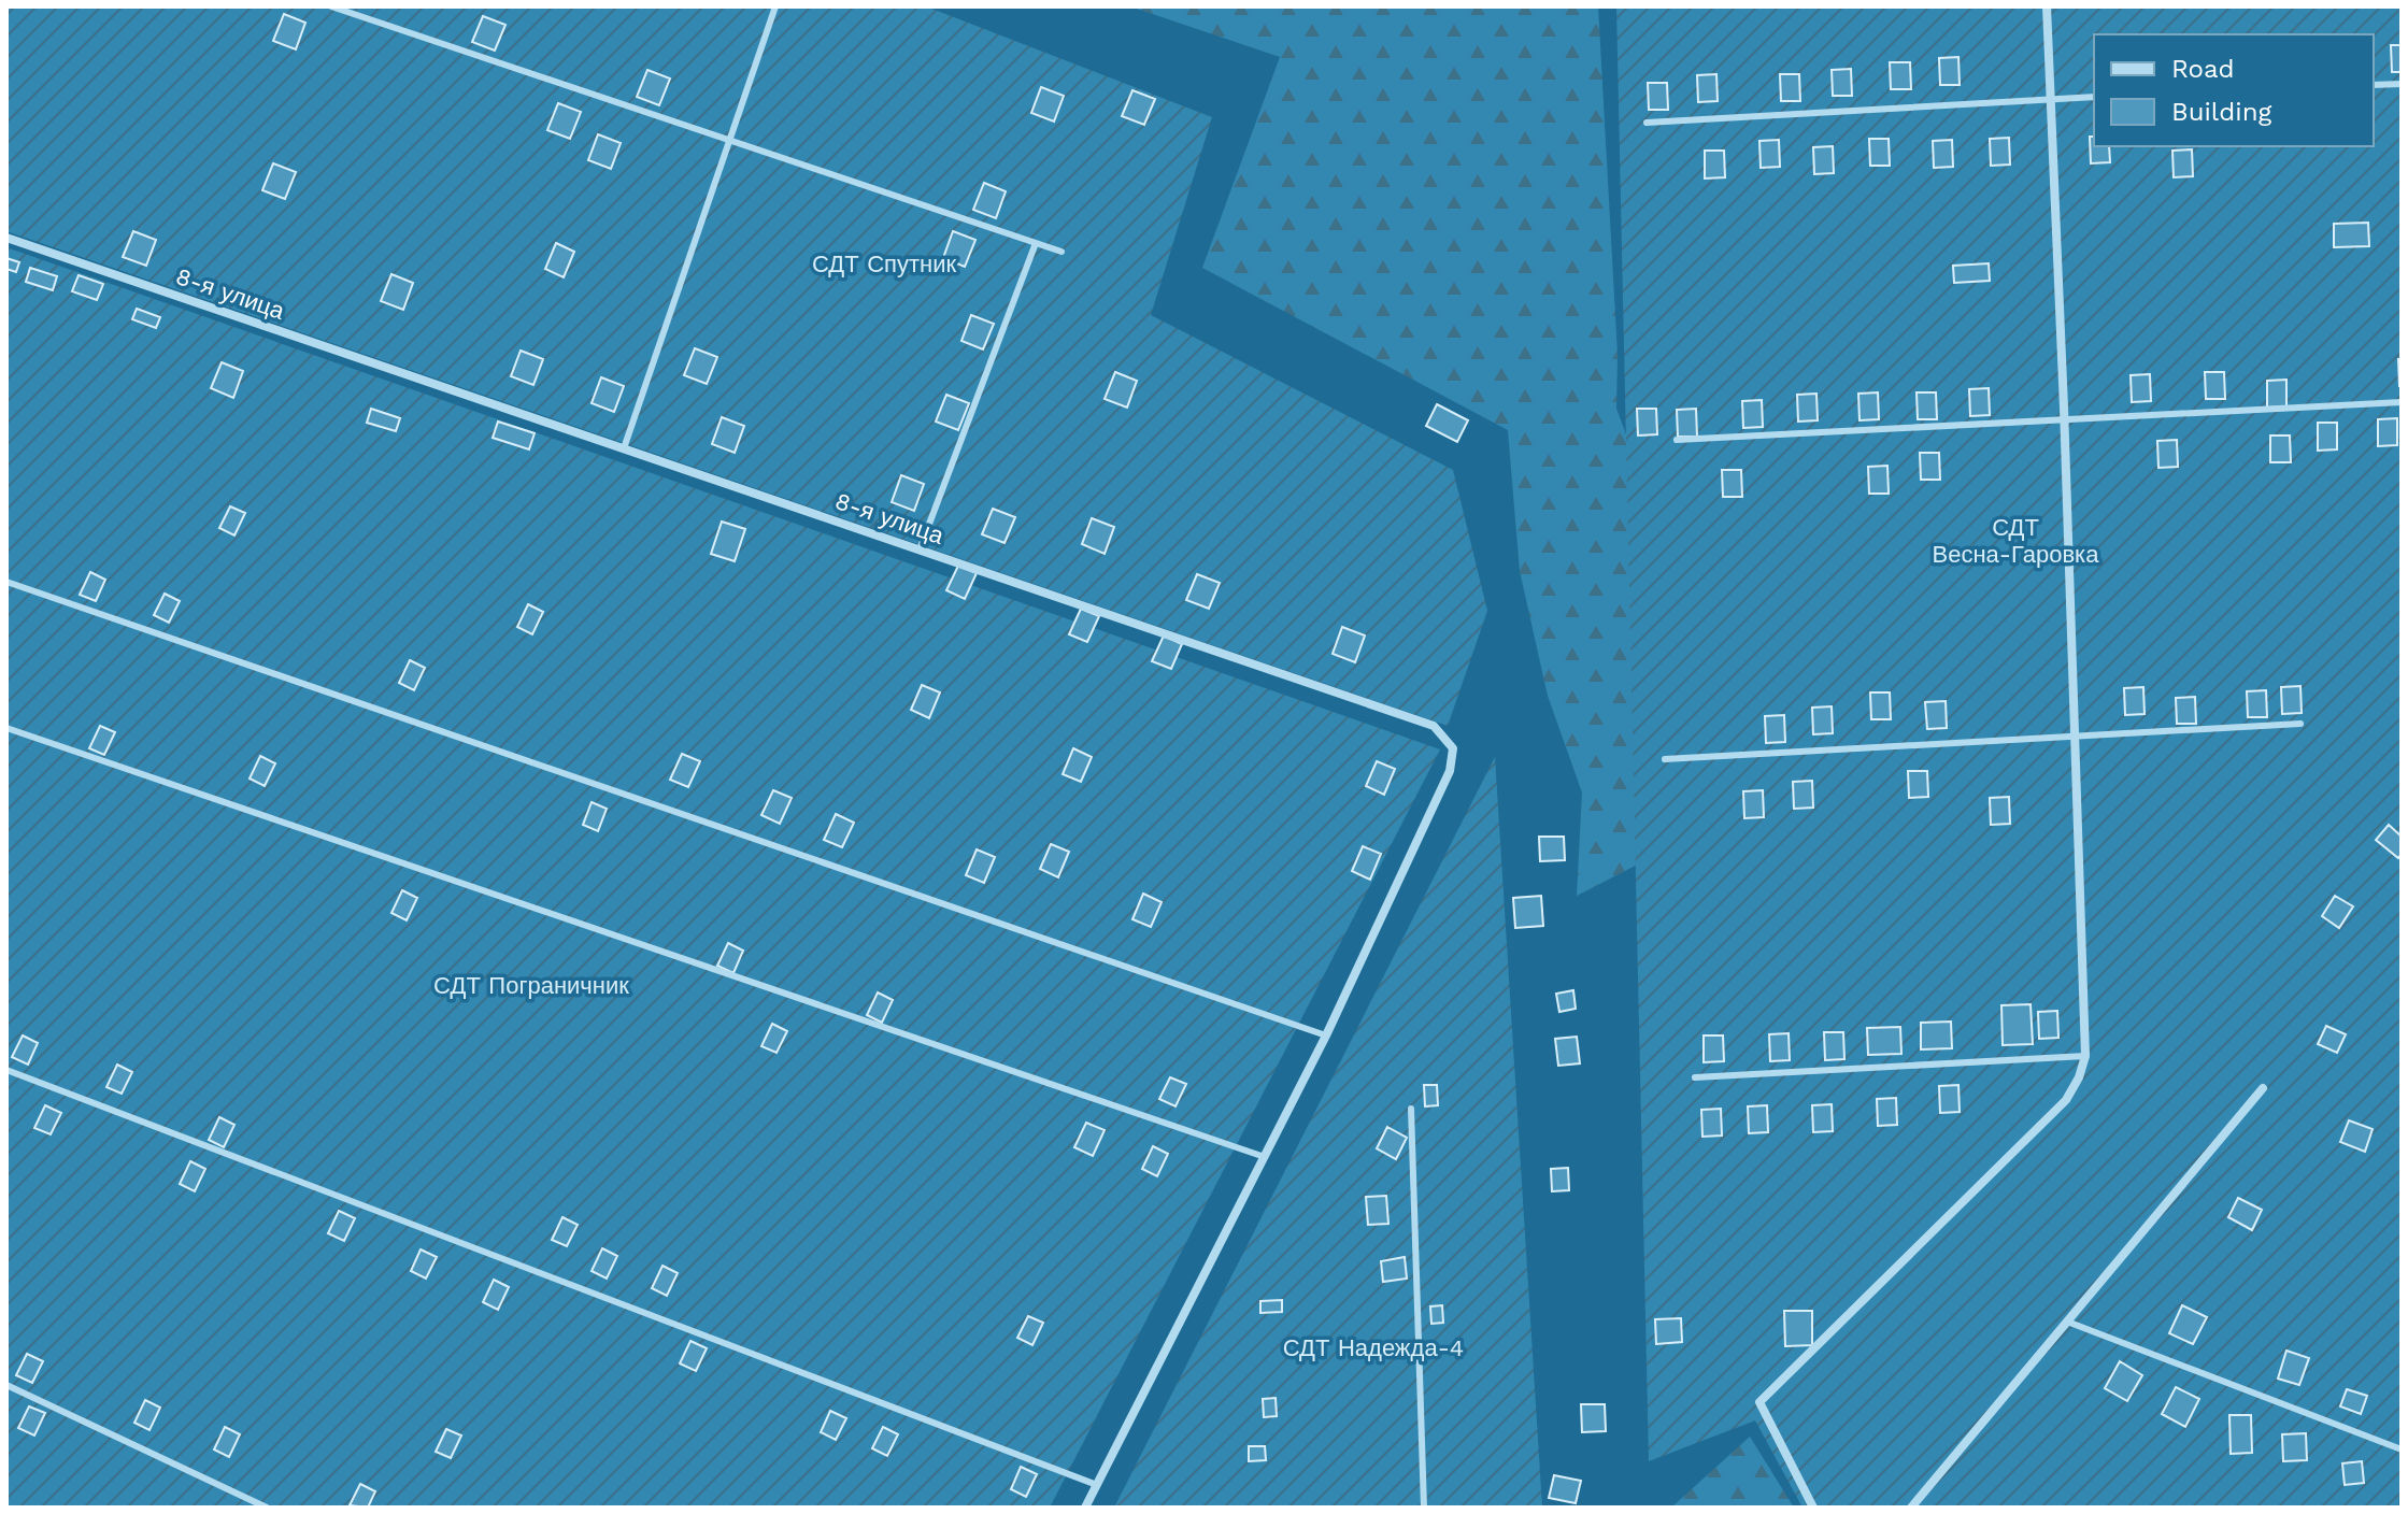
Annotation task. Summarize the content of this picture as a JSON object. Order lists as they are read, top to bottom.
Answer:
{
  "streets": {
    "street": ["8-я улица"]
  },
  "parks": [
    "СДТ Спутник",
    "СДТ Весна-Гаровка",
    "СДТ Пограничник",
    "СДТ Надежда-4"
  ],
  "legend": ["Road", "Building"]
}
